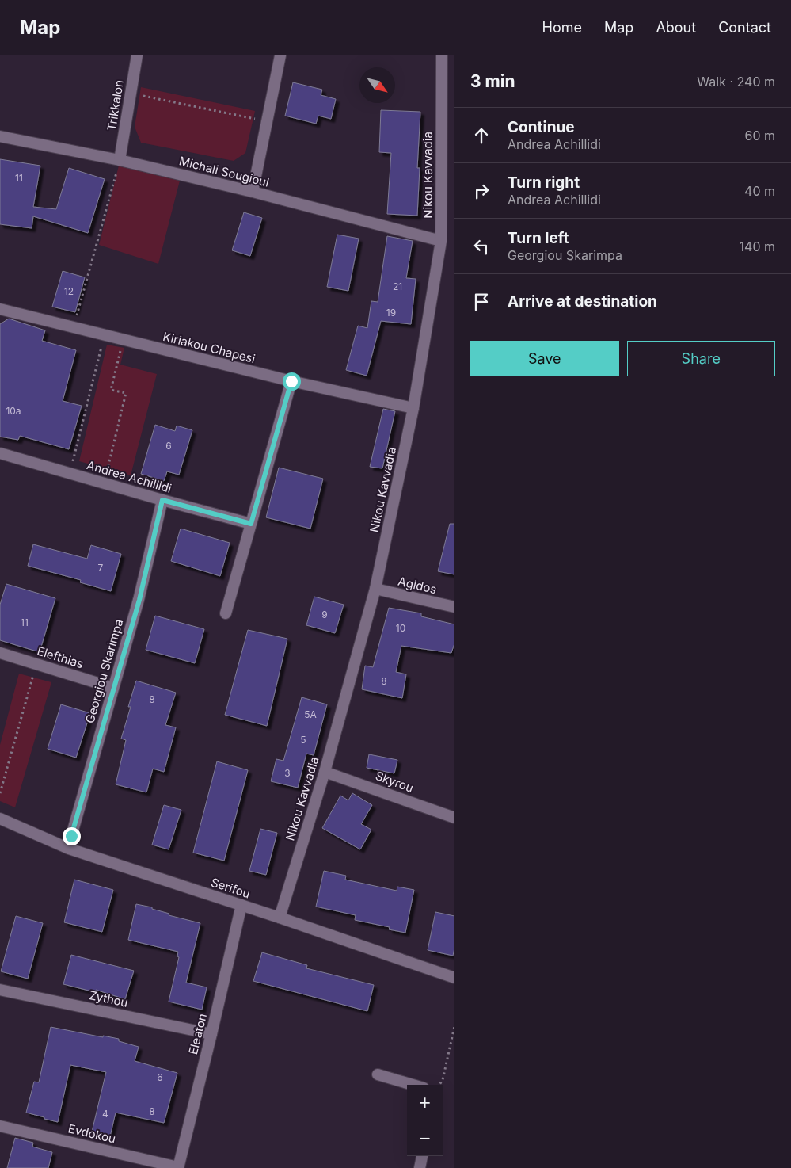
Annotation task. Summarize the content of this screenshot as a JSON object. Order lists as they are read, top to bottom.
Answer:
{
  "streets": {
    "street": [
      "Trikkalon",
      "Michali Sougioul",
      "Nikou Kavvadia",
      "Kiriakou Chapesi",
      "Andrea Achillidi",
      "Agidos",
      "Elefthias",
      "Georgiou Skarimpa",
      "Skyrou",
      "Serifou",
      "Zythou",
      "Eleaton",
      "Evdokou"
    ]
  },
  "crossings": [
    ["Trikkalon", "Michali Sougioul"],
    ["Michali Sougioul", "Nikou Kavvadia"],
    ["Nikou Kavvadia", "Kiriakou Chapesi"],
    ["Nikou Kavvadia", "Agidos"],
    ["Nikou Kavvadia", "Skyrou"],
    ["Nikou Kavvadia", "Serifou"],
    ["Andrea Achillidi", "Georgiou Skarimpa"],
    ["Elefthias", "Georgiou Skarimpa"],
    ["Georgiou Skarimpa", "Serifou"],
    ["Serifou", "Eleaton"],
    ["Zythou", "Eleaton"],
    ["Eleaton", "Evdokou"]
  ],
  "house_numbers": [
    "11",
    "21",
    "12",
    "19",
    "10a",
    "6",
    "7",
    "9",
    "11",
    "10",
    "8",
    "8",
    "5A",
    "5",
    "3",
    "6",
    "8",
    "4"
  ],
  "north": "bottom right",
  "page": {
    "header": "Map",
    "nav": [
      "Home",
      "Map",
      "About",
      "Contact"
    ],
    "heading": ["3 min", "Walk · 240 m"],
    "list": [
      ["Continue", "Andrea Achillidi", "60 m"],
      ["Turn right", "Andrea Achillidi", "40 m"],
      ["Turn left", "Georgiou Skarimpa", "140 m"],
      "Arrive at destination"
    ],
    "buttons": ["Save", "Share"],
    "map_buttons": ["+", "−"]
  }
}
